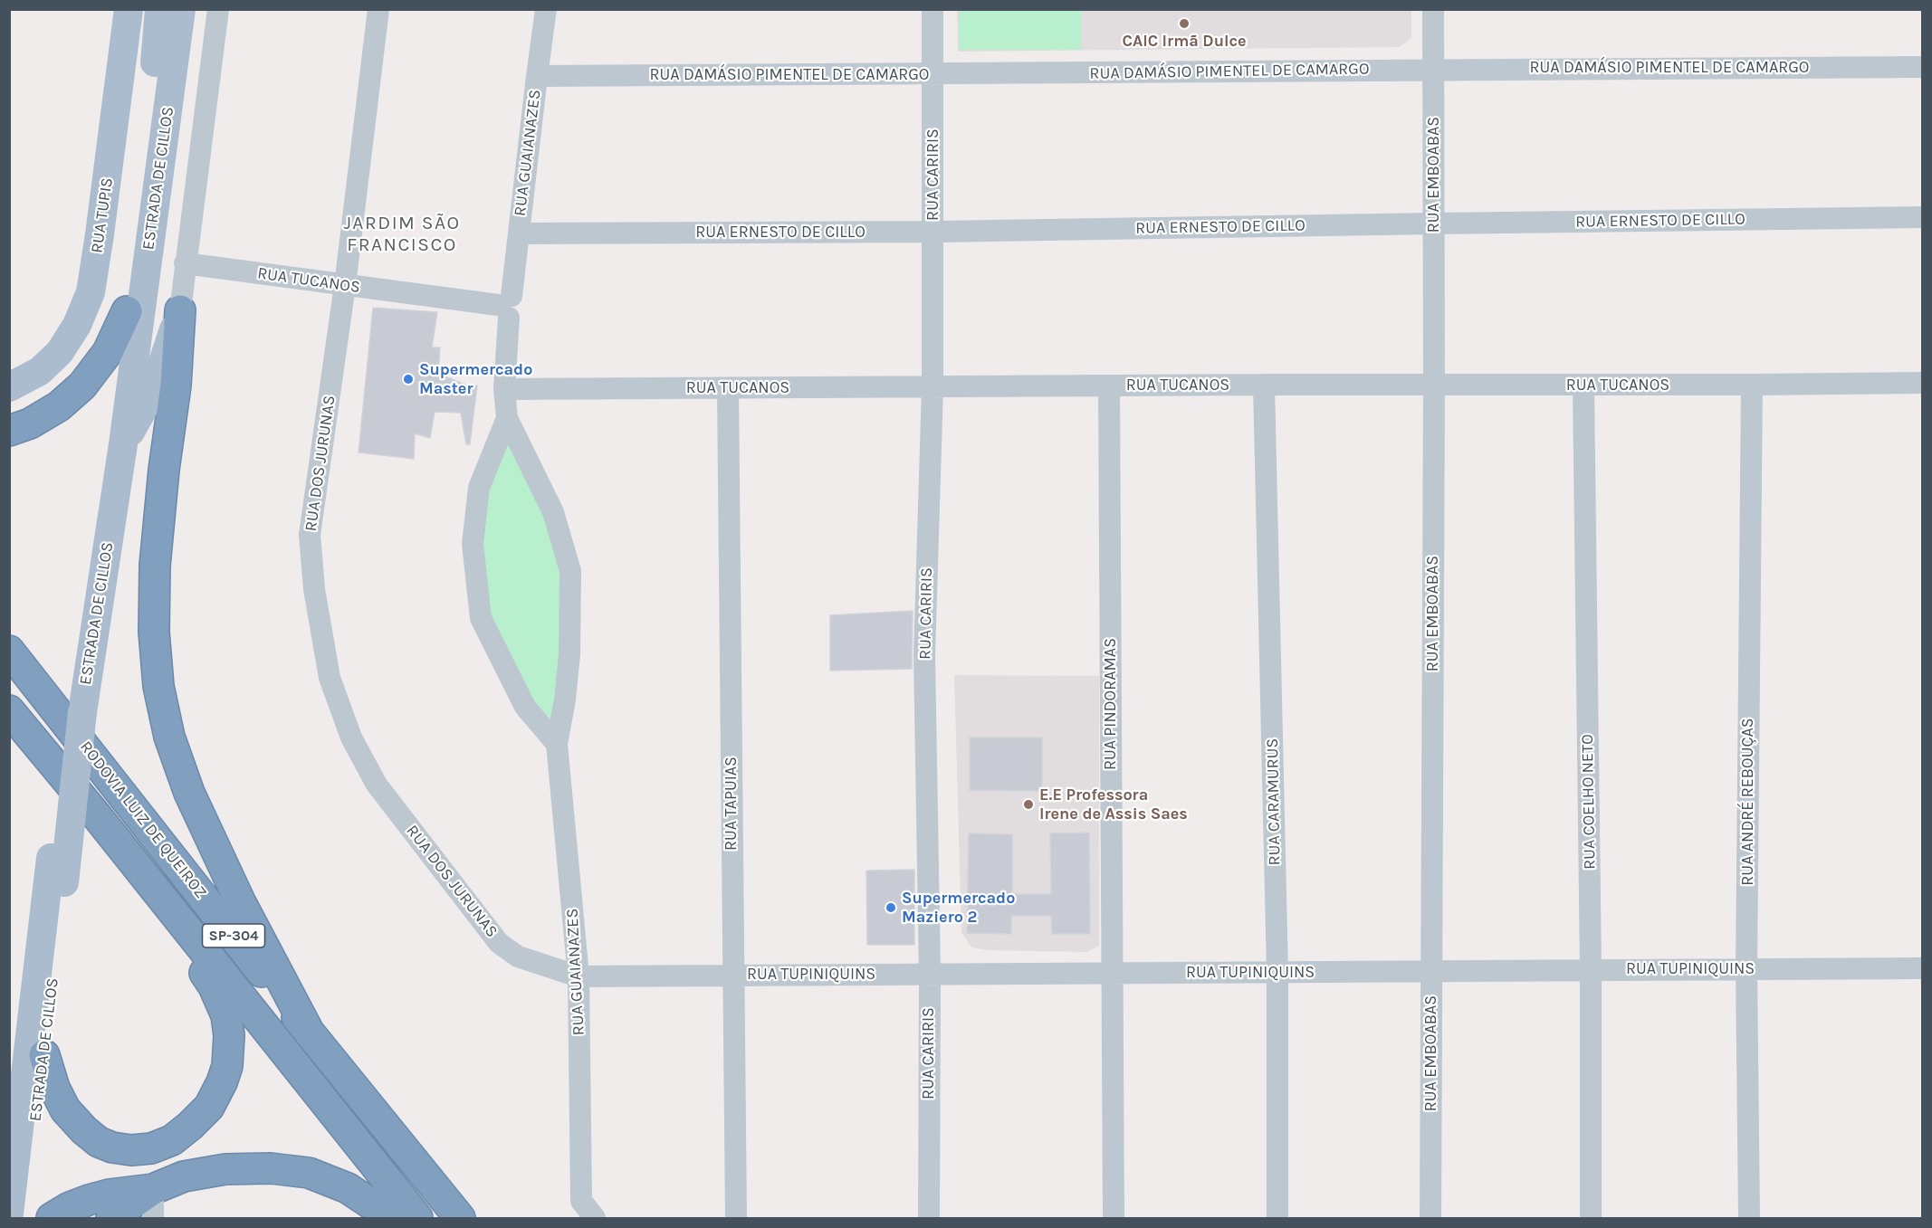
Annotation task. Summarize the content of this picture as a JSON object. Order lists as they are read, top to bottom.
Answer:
{
  "streets": {
    "highway": ["RODOVIA LUIZ DE QUEIROZ", "SP-304"],
    "main road": ["ESTRADA DE CILLOS", "RUA TUPIS"],
    "street": [
      "RUA DAMÁSIO PIMENTEL DE CAMARGO",
      "RUA GUAIANAZES",
      "RUA CARIRIS",
      "RUA EMBOABAS",
      "RUA ERNESTO DE CILLO",
      "RUA TUCANOS",
      "RUA DOS JURUNAS",
      "RUA PINDORAMAS",
      "RUA CARAMURUS",
      "RUA COELHO NETO",
      "RUA ANDRÉ REBOUÇAS",
      "RUA TAPUIAS",
      "RUA TUPINIQUINS"
    ]
  },
  "crossings": [
    ["RUA DAMÁSIO PIMENTEL DE CAMARGO", "RUA GUAIANAZES"],
    ["RUA DAMÁSIO PIMENTEL DE CAMARGO", "RUA CARIRIS"],
    ["RUA DAMÁSIO PIMENTEL DE CAMARGO", "RUA EMBOABAS"],
    ["RUA GUAIANAZES", "RUA ERNESTO DE CILLO"],
    ["RUA GUAIANAZES", "RUA TUCANOS"],
    ["RUA GUAIANAZES", "RUA DOS JURUNAS"],
    ["RUA GUAIANAZES", "RUA TUPINIQUINS"],
    ["RUA CARIRIS", "RUA ERNESTO DE CILLO"],
    ["RUA CARIRIS", "RUA TUCANOS"],
    ["RUA CARIRIS", "RUA TUPINIQUINS"],
    ["RUA EMBOABAS", "RUA ERNESTO DE CILLO"],
    ["RUA EMBOABAS", "RUA TUCANOS"],
    ["RUA EMBOABAS", "RUA TUPINIQUINS"],
    ["RUA TUCANOS", "RUA DOS JURUNAS"],
    ["RUA TUCANOS", "RUA PINDORAMAS"],
    ["RUA TUCANOS", "RUA CARAMURUS"],
    ["RUA TUCANOS", "RUA COELHO NETO"],
    ["RUA TUCANOS", "RUA ANDRÉ REBOUÇAS"],
    ["RUA TUCANOS", "RUA TAPUIAS"],
    ["RUA DOS JURUNAS", "RUA TUPINIQUINS"],
    ["RUA PINDORAMAS", "RUA TUPINIQUINS"],
    ["RUA CARAMURUS", "RUA TUPINIQUINS"],
    ["RUA COELHO NETO", "RUA TUPINIQUINS"],
    ["RUA ANDRÉ REBOUÇAS", "RUA TUPINIQUINS"],
    ["RUA TAPUIAS", "RUA TUPINIQUINS"]
  ],
  "districts": ["JARDIM SÃO FRANCISCO"],
  "places": [
    "CAIC Irmã Dulce",
    "Supermercado Master",
    "E.E Professora Irene de Assis Saes",
    "Supermercado Maziero 2"
  ]
}
